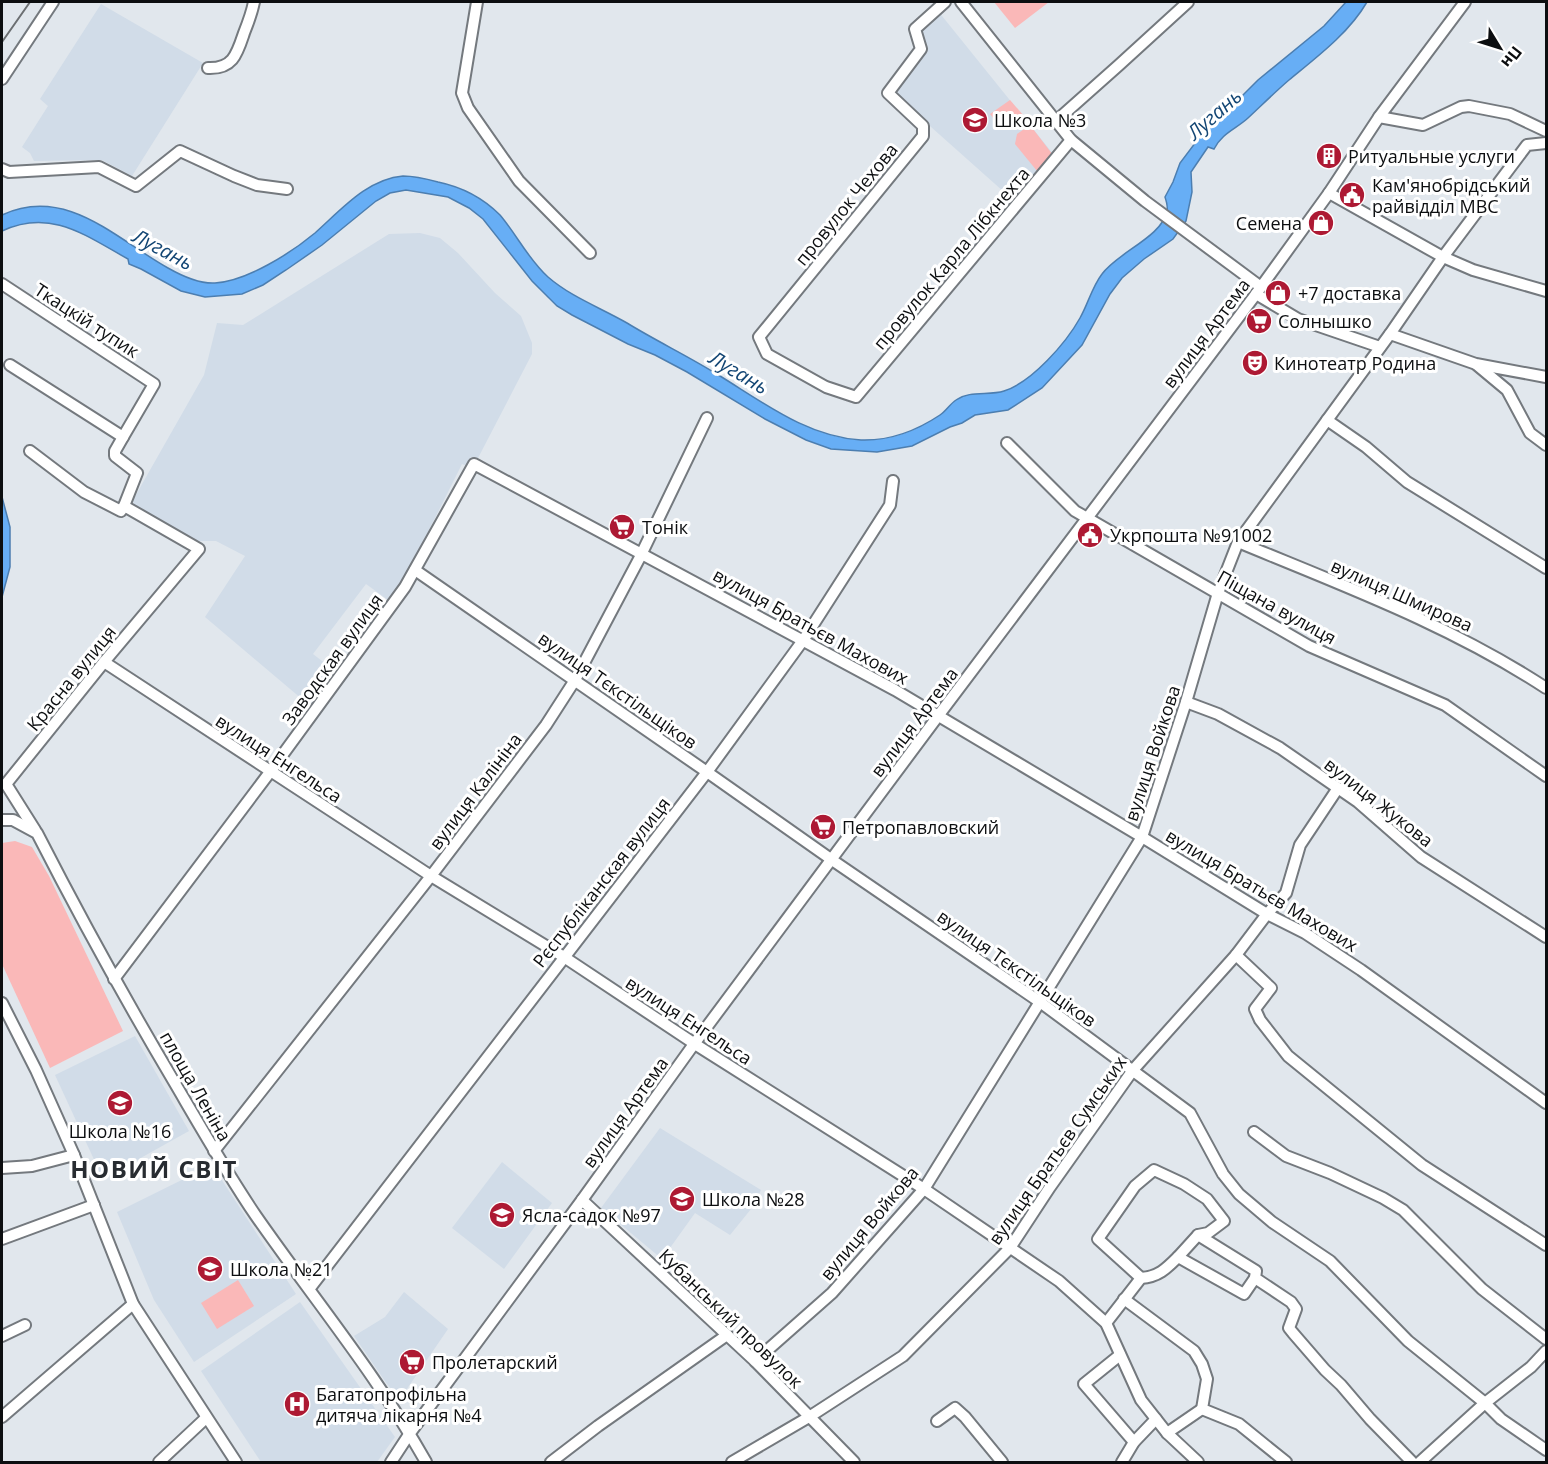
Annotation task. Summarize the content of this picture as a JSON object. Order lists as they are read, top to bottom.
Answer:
{
  "streets": {
    "street": [
      "провулок Чехова",
      "провулок Карла Лібкнехта",
      "Ткацкій тупик",
      "вулиця Артема",
      "вулиця Шмирова",
      "Піщана вулиця",
      "вулиця Братьєв Махових",
      "Заводская вулиця",
      "Красна вулиця",
      "вулиця Тєкстільщіков",
      "вулиця Войкова",
      "вулиця Енгельса",
      "вулиця Калініна",
      "вулиця Жукова",
      "Рєспубліканская вулиця",
      "площа Леніна",
      "вулиця Братьєв Сумських",
      "Кубанський провулок"
    ]
  },
  "crossings": [
    ["провулок Чехова", "провулок Карла Лібкнехта"],
    ["вулиця Артема", "Піщана вулиця"],
    ["вулиця Артема", "вулиця Братьєв Махових"],
    ["вулиця Артема", "вулиця Тєкстільщіков"],
    ["вулиця Артема", "вулиця Енгельса"],
    ["вулиця Артема", "площа Леніна"],
    ["вулиця Артема", "Кубанський провулок"],
    ["вулиця Шмирова", "вулиця Войкова"],
    ["Піщана вулиця", "вулиця Войкова"],
    ["вулиця Братьєв Махових", "Заводская вулиця"],
    ["вулиця Братьєв Махових", "вулиця Войкова"],
    ["вулиця Братьєв Махових", "вулиця Калініна"],
    ["вулиця Братьєв Махових", "Рєспубліканская вулиця"],
    ["вулиця Братьєв Махових", "вулиця Братьєв Сумських"],
    ["Заводская вулиця", "вулиця Тєкстільщіков"],
    ["Заводская вулиця", "вулиця Енгельса"],
    ["Заводская вулиця", "площа Леніна"],
    ["Красна вулиця", "вулиця Енгельса"],
    ["Красна вулиця", "площа Леніна"],
    ["вулиця Тєкстільщіков", "вулиця Войкова"],
    ["вулиця Тєкстільщіков", "вулиця Калініна"],
    ["вулиця Тєкстільщіков", "Рєспубліканская вулиця"],
    ["вулиця Тєкстільщіков", "вулиця Братьєв Сумських"],
    ["вулиця Войкова", "вулиця Енгельса"],
    ["вулиця Войкова", "вулиця Жукова"],
    ["вулиця Войкова", "Кубанський провулок"],
    ["вулиця Енгельса", "вулиця Калініна"],
    ["вулиця Енгельса", "Рєспубліканская вулиця"],
    ["вулиця Енгельса", "вулиця Братьєв Сумських"],
    ["вулиця Калініна", "площа Леніна"],
    ["вулиця Жукова", "вулиця Братьєв Сумських"],
    ["Рєспубліканская вулиця", "площа Леніна"],
    ["вулиця Братьєв Сумських", "Кубанський провулок"]
  ],
  "districts": ["НОВИЙ СВІТ"],
  "water": ["Лугань"],
  "places": {
    "school or university": [
      "Школа №3",
      "Школа №16",
      "Школа №28",
      "Ясла-садок №97",
      "Школа №21"
    ],
    "building": ["Ритуальные услуги"],
    "public building": ["Кам'янобрідський райвідділ МВС", "Укрпошта №91002"],
    "shop": ["Семена", "+7 доставка"],
    "supermarket": [
      "Солнышко",
      "Тонік",
      "Петропавловский",
      "Пролетарский"
    ],
    "theatre": ["Кинотеатр Родина"],
    "hospital": ["Багатопрофільна дитяча лікарня №4"]
  },
  "north": "bottom right"
}
